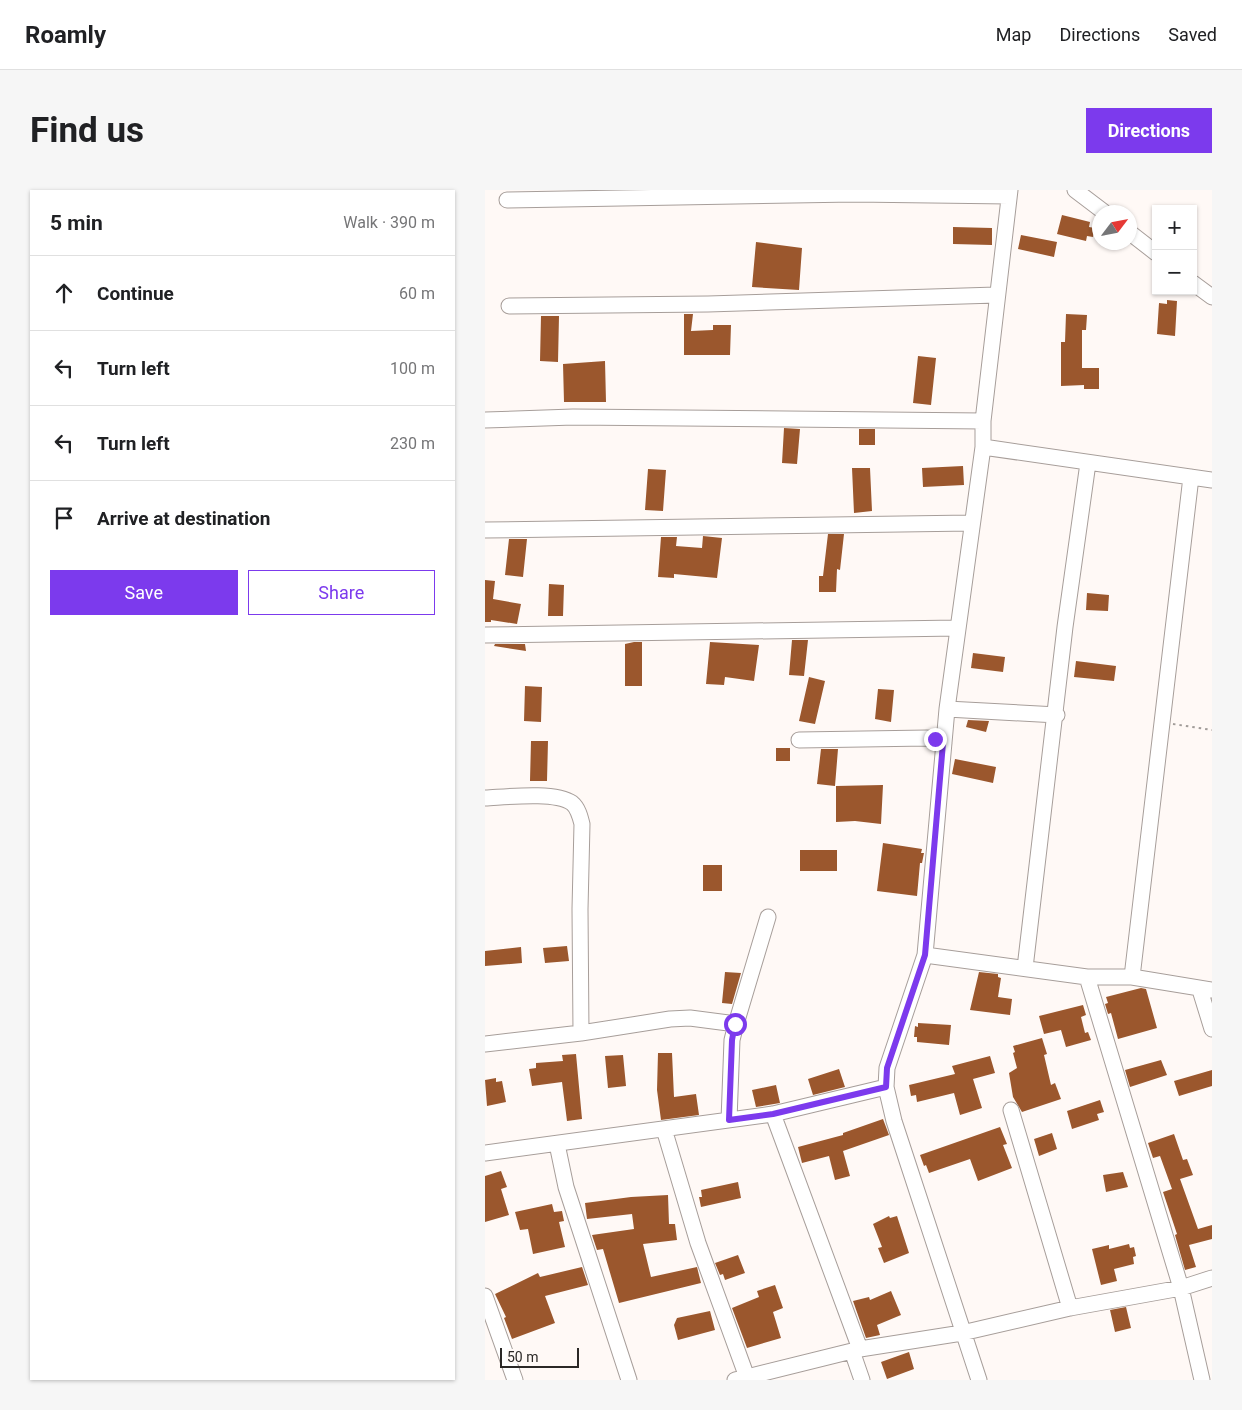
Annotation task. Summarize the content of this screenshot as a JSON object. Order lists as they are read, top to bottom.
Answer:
{
  "scale_bar": "50 m",
  "north": "top right",
  "page": {
    "header": "Roamly",
    "nav": ["Map", "Directions", "Saved"],
    "buttons": [
      "Directions",
      ["Save", "Share"]
    ],
    "title": "Find us",
    "heading": ["5 min", "Walk · 390 m"],
    "map_buttons": ["+", "−"],
    "list": [
      ["Continue", "60 m"],
      ["Turn left", "100 m"],
      ["Turn left", "230 m"],
      "Arrive at destination"
    ],
    "scale": "50 m"
  }
}
